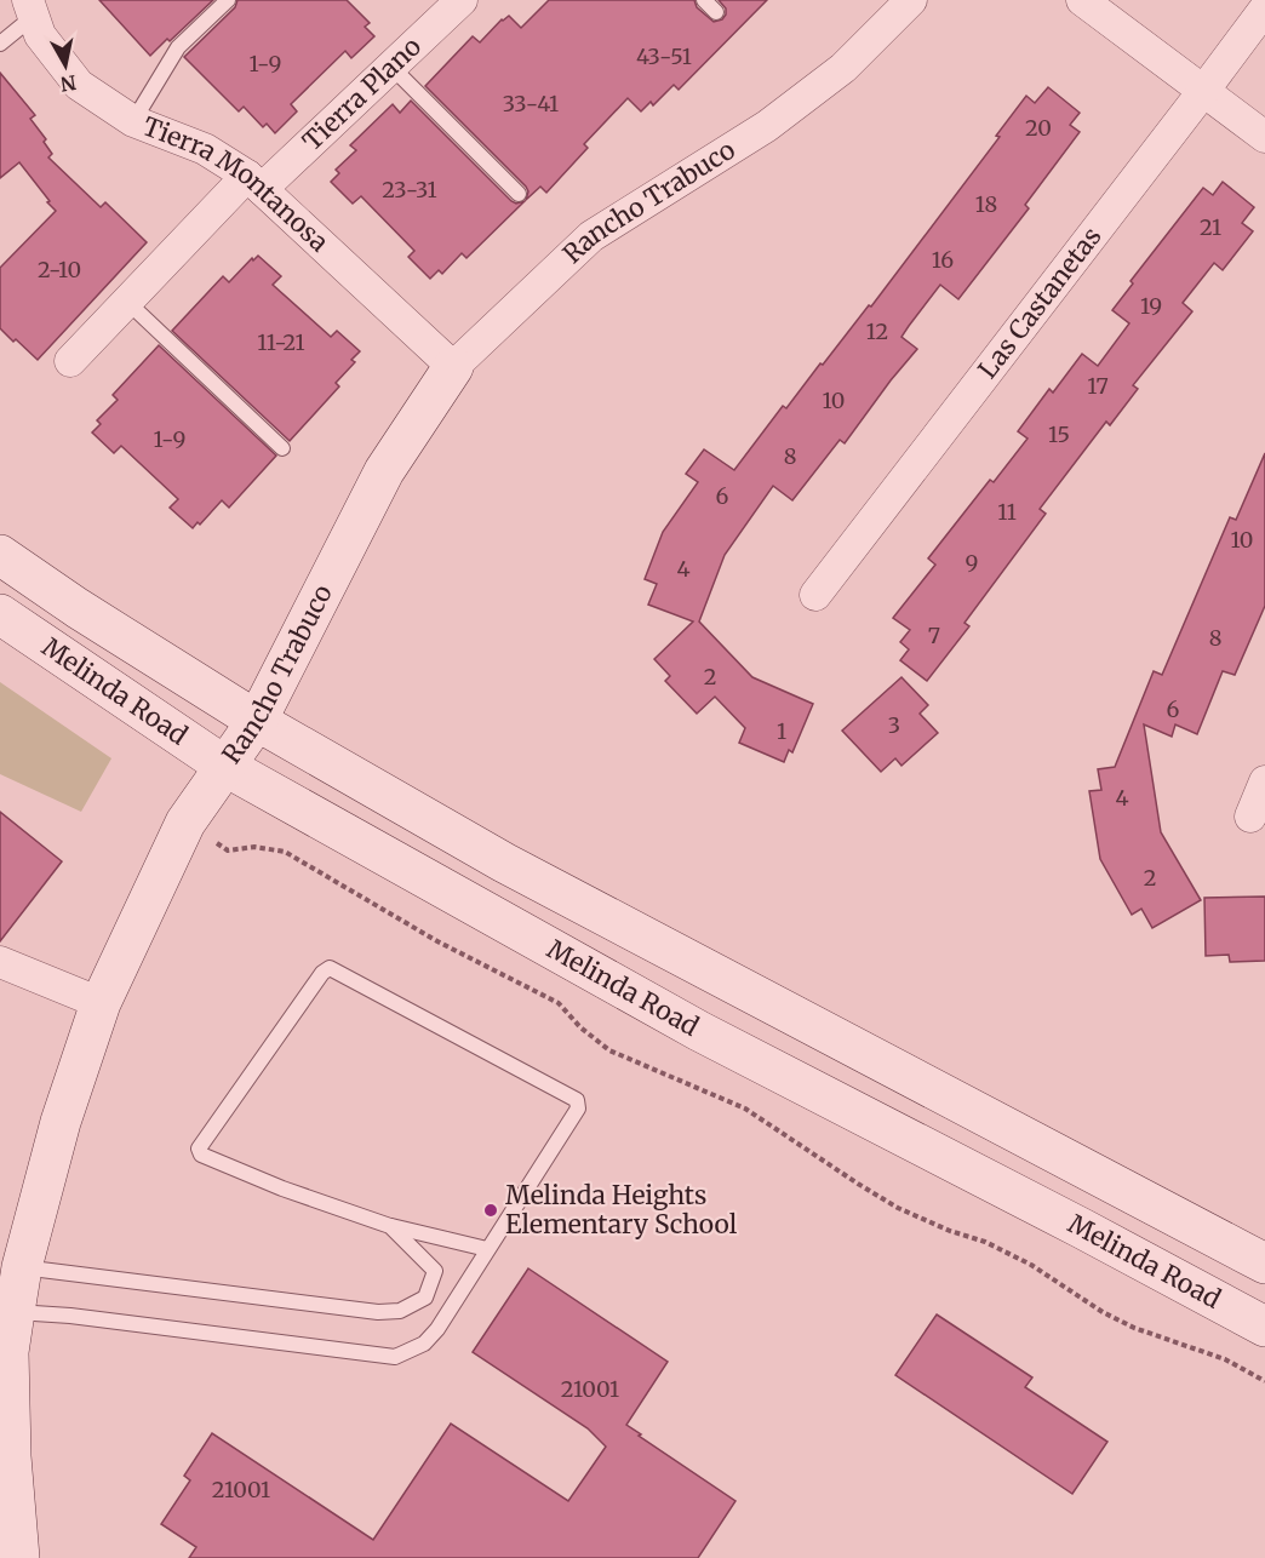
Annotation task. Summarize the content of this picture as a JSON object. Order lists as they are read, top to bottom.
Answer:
{
  "streets": {
    "main road": ["Rancho Trabuco", "Melinda Road"],
    "street": ["Tierra Plano", "Tierra Montanosa", "Las Castanetas"]
  },
  "crossings": [
    ["Tierra Plano", "Tierra Montanosa"],
    ["Tierra Montanosa", "Rancho Trabuco"],
    ["Rancho Trabuco", "Melinda Road"]
  ],
  "places": ["Melinda Heights Elementary School"],
  "house_numbers": [
    "43-51",
    "1-9",
    "33-41",
    "20",
    "23-31",
    "18",
    "21",
    "16",
    "2-10",
    "19",
    "12",
    "11-21",
    "17",
    "10",
    "15",
    "1-9",
    "8",
    "6",
    "11",
    "10",
    "9",
    "4",
    "7",
    "8",
    "2",
    "6",
    "3",
    "1",
    "4",
    "2",
    "21001",
    "21001"
  ],
  "north": "bottom"
}
